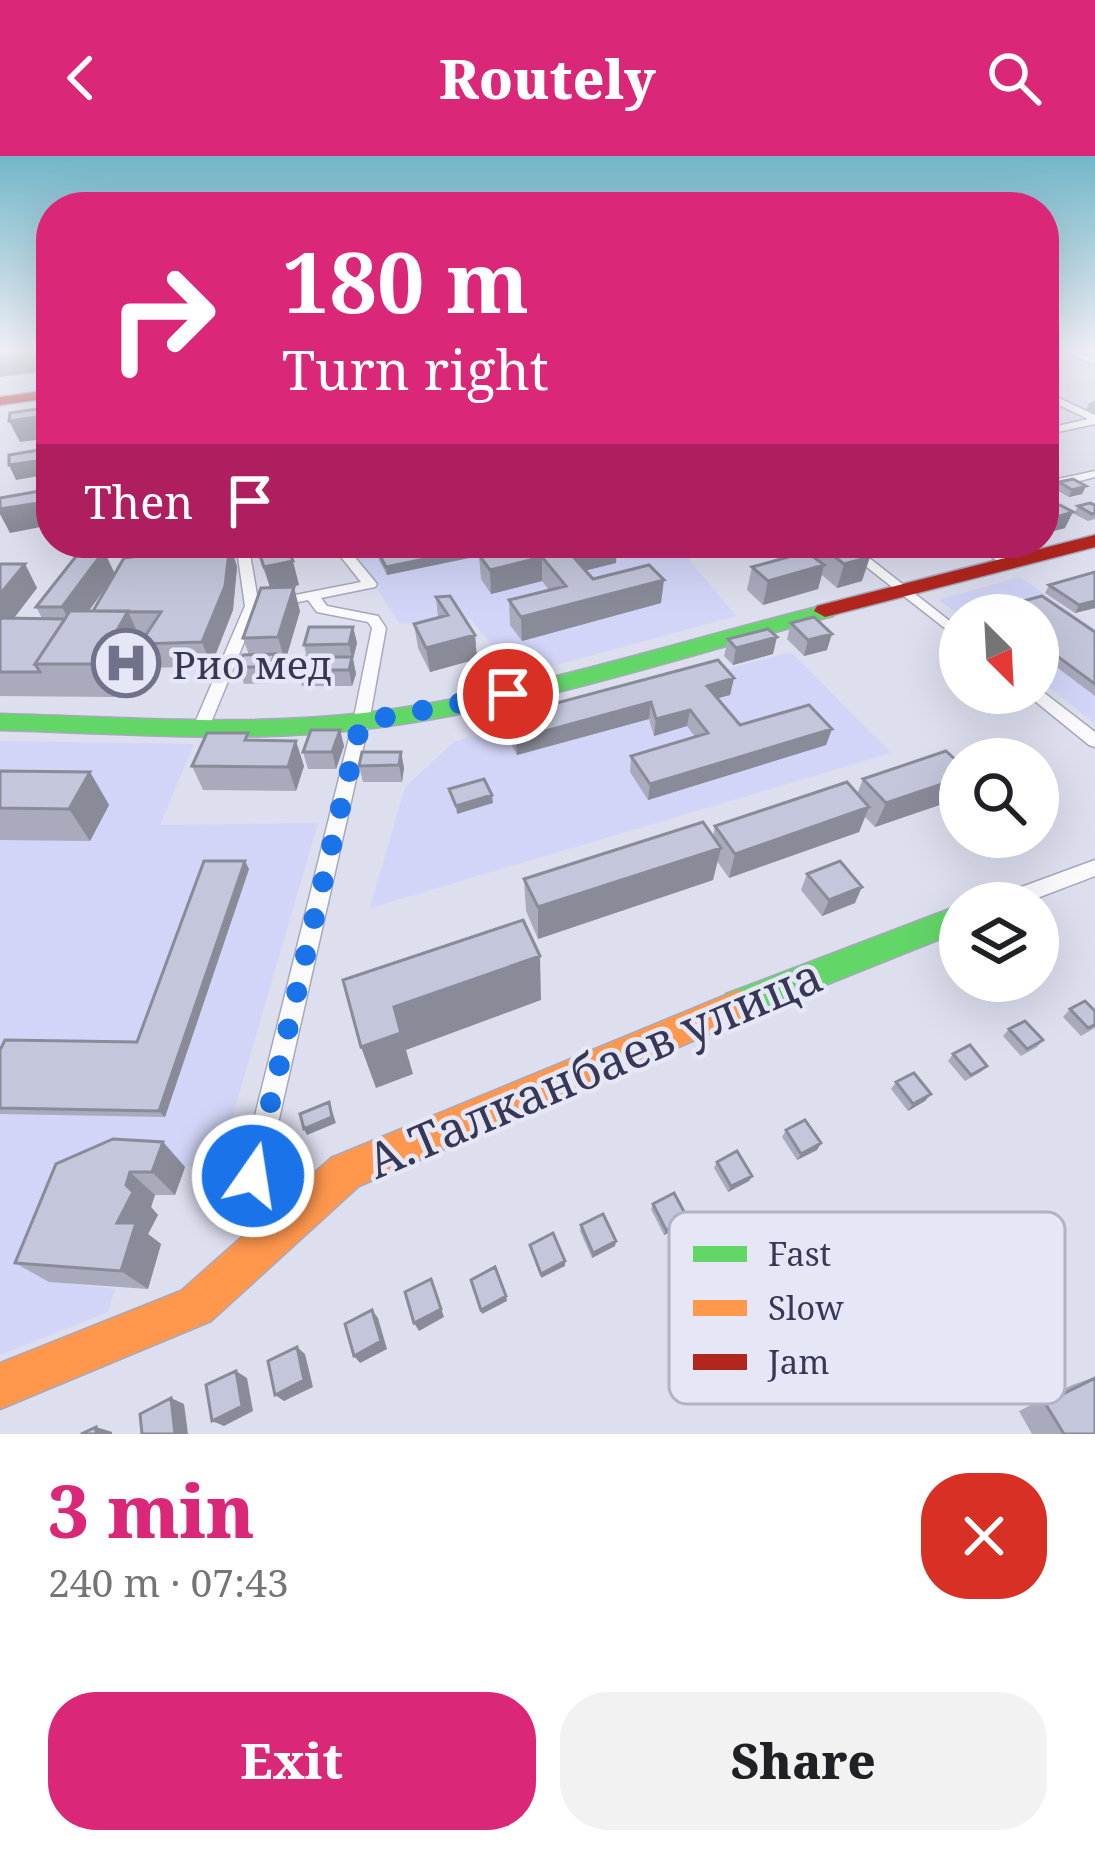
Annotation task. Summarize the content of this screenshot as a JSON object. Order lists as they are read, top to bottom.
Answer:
{
  "streets": {
    "main road": ["А.Талканбаев улица"]
  },
  "places": {
    "hospital": ["Рио мед"]
  },
  "legend": ["Fast", "Slow", "Jam"],
  "north": "bottom right",
  "page": {
    "header": "Routely",
    "turn": ["180 m", "Turn right"],
    "then": "Then",
    "heading": ["3 min", "240 m · 07:43"],
    "buttons": ["Exit", "Share"]
  }
}
